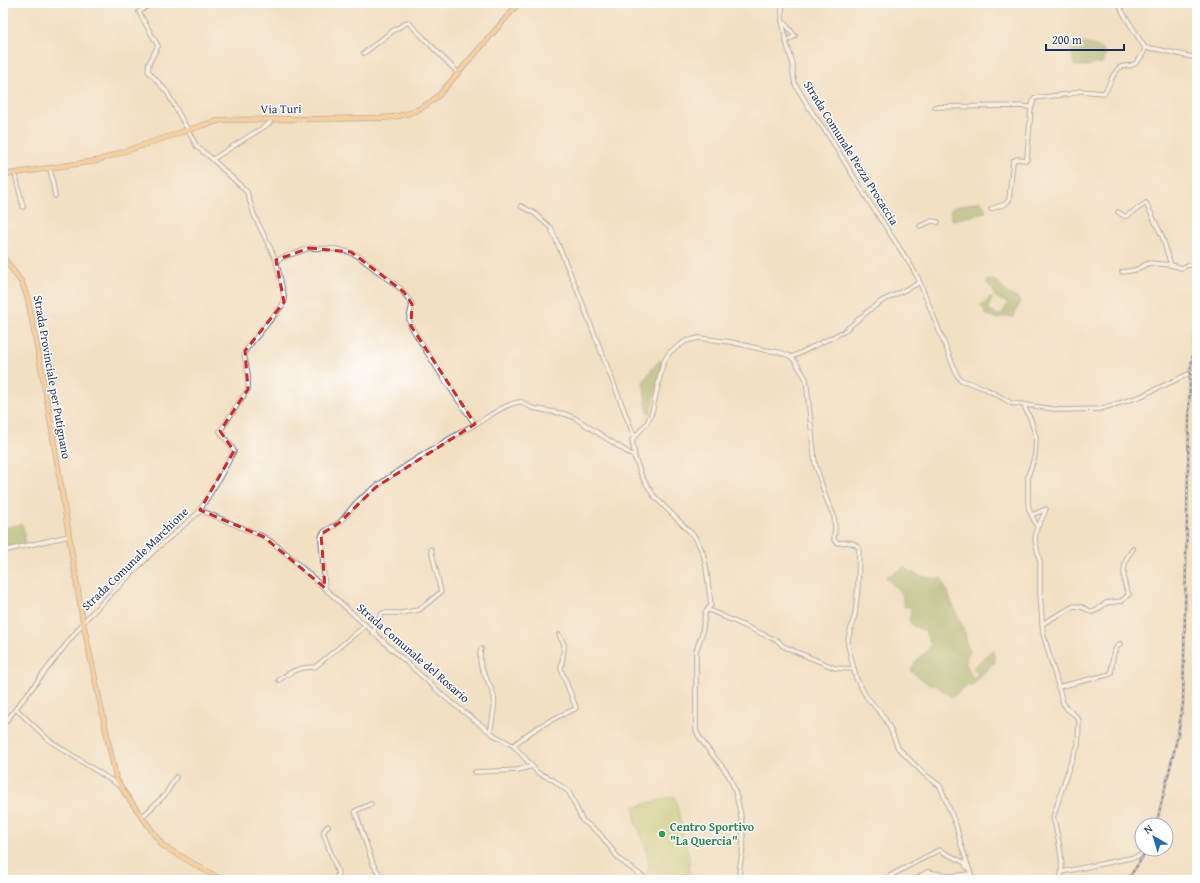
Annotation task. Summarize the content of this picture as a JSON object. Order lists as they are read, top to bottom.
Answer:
{
  "streets": {
    "main road": ["Via Turi", "Strada Provinciale per Putignano"],
    "street": ["Strada Comunale Pezza Procaccia", "Strada Comunale Marchione", "Strada Comunale del Rosario"]
  },
  "crossings": [
    ["Strada Provinciale per Putignano", "Strada Comunale Marchione"],
    ["Strada Comunale Marchione", "Strada Comunale del Rosario"]
  ],
  "places": ["Centro Sportivo \"La Quercia\""],
  "scale_bar": "200 m",
  "north": "top left"
}
